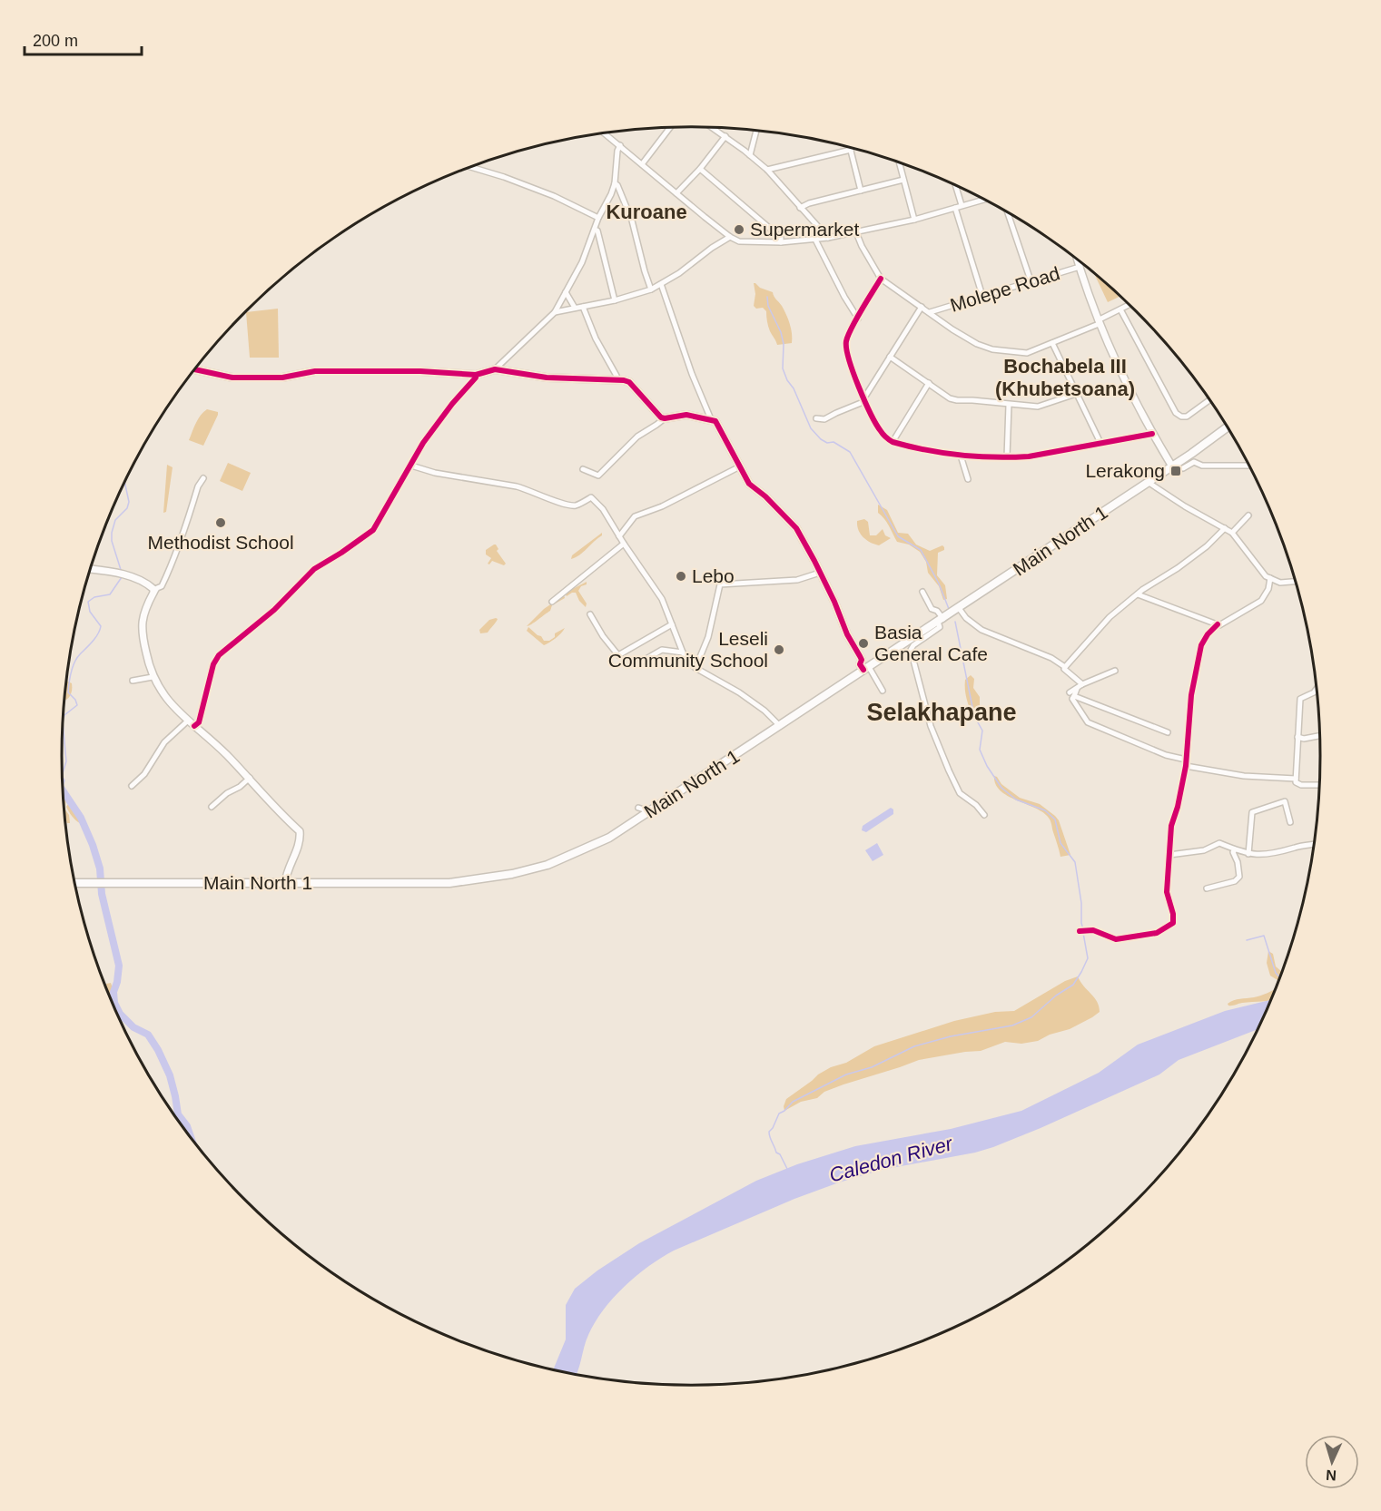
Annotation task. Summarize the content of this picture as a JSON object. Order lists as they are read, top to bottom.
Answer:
{
  "streets": {
    "main road": ["Main North 1"],
    "street": ["Molepe Road"]
  },
  "districts": ["Kuroane", "Bochabela III (Khubetsoana)", "Selakhapane"],
  "water": ["Caledon River"],
  "places": {
    "other": [
      "Supermarket",
      "Methodist School",
      "Lebo",
      "Basia General Cafe",
      "Leseli Community School"
    ],
    "transit": ["Lerakong"]
  },
  "scale_bar": "200 m",
  "north": "bottom"
}
